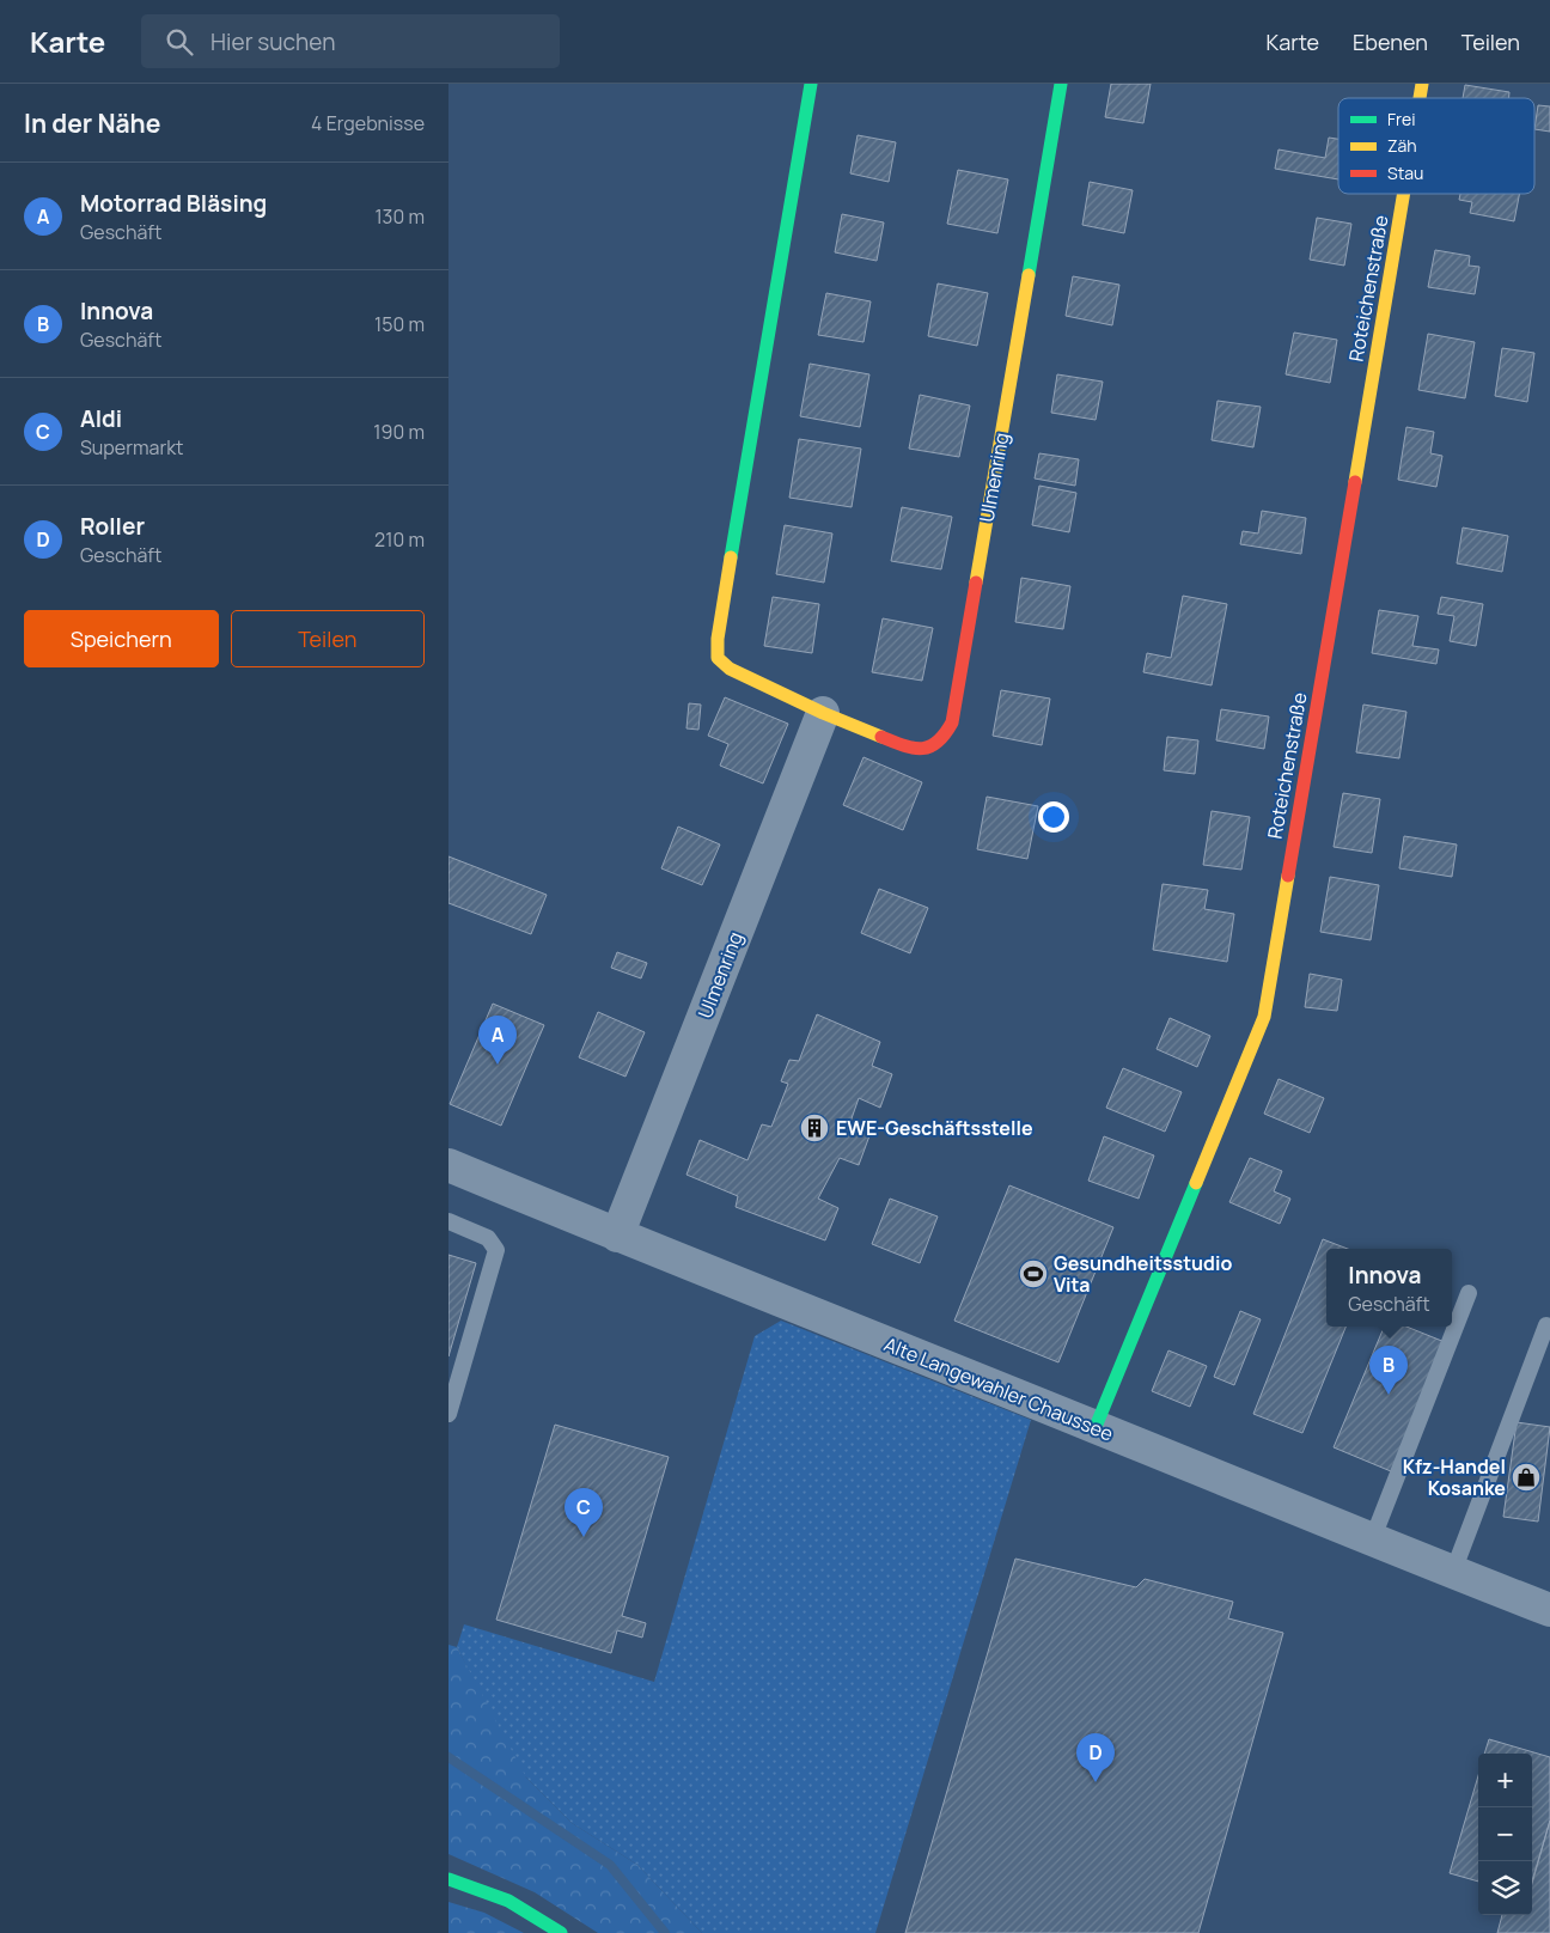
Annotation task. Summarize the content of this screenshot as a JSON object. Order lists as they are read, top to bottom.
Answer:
{
  "streets": {
    "main road": ["Roteichenstraße", "Ulmenring"],
    "street": ["Alte Langewahler Chaussee"]
  },
  "crossings": [
    ["Roteichenstraße", "Alte Langewahler Chaussee"],
    ["Ulmenring", "Alte Langewahler Chaussee"]
  ],
  "places": {
    "building": ["EWE-Geschäftsstelle"],
    "sports": ["Gesundheitsstudio Vita"],
    "shop": ["Kfz-Handel Kosanke"]
  },
  "legend": ["Frei", "Zäh", "Stau"],
  "page": {
    "header": "Karte",
    "search": "Hier suchen",
    "nav": ["Karte", "Ebenen", "Teilen"],
    "heading": ["In der Nähe", "4 Ergebnisse"],
    "list": [
      {
        "mark": "A",
        "name": "Motorrad Bläsing",
        "note": "Geschäft",
        "value": "130 m"
      },
      {
        "mark": "B",
        "name": "Innova",
        "note": "Geschäft",
        "value": "150 m"
      },
      {
        "mark": "C",
        "name": "Aldi",
        "note": "Supermarkt",
        "value": "190 m"
      },
      {
        "mark": "D",
        "name": "Roller",
        "note": "Geschäft",
        "value": "210 m"
      }
    ],
    "buttons": ["Speichern", "Teilen"],
    "pins": [
      "A",
      "B",
      "C",
      "D"
    ],
    "popup": ["Innova", "Geschäft"],
    "map_buttons": ["+", "−"]
  }
}
